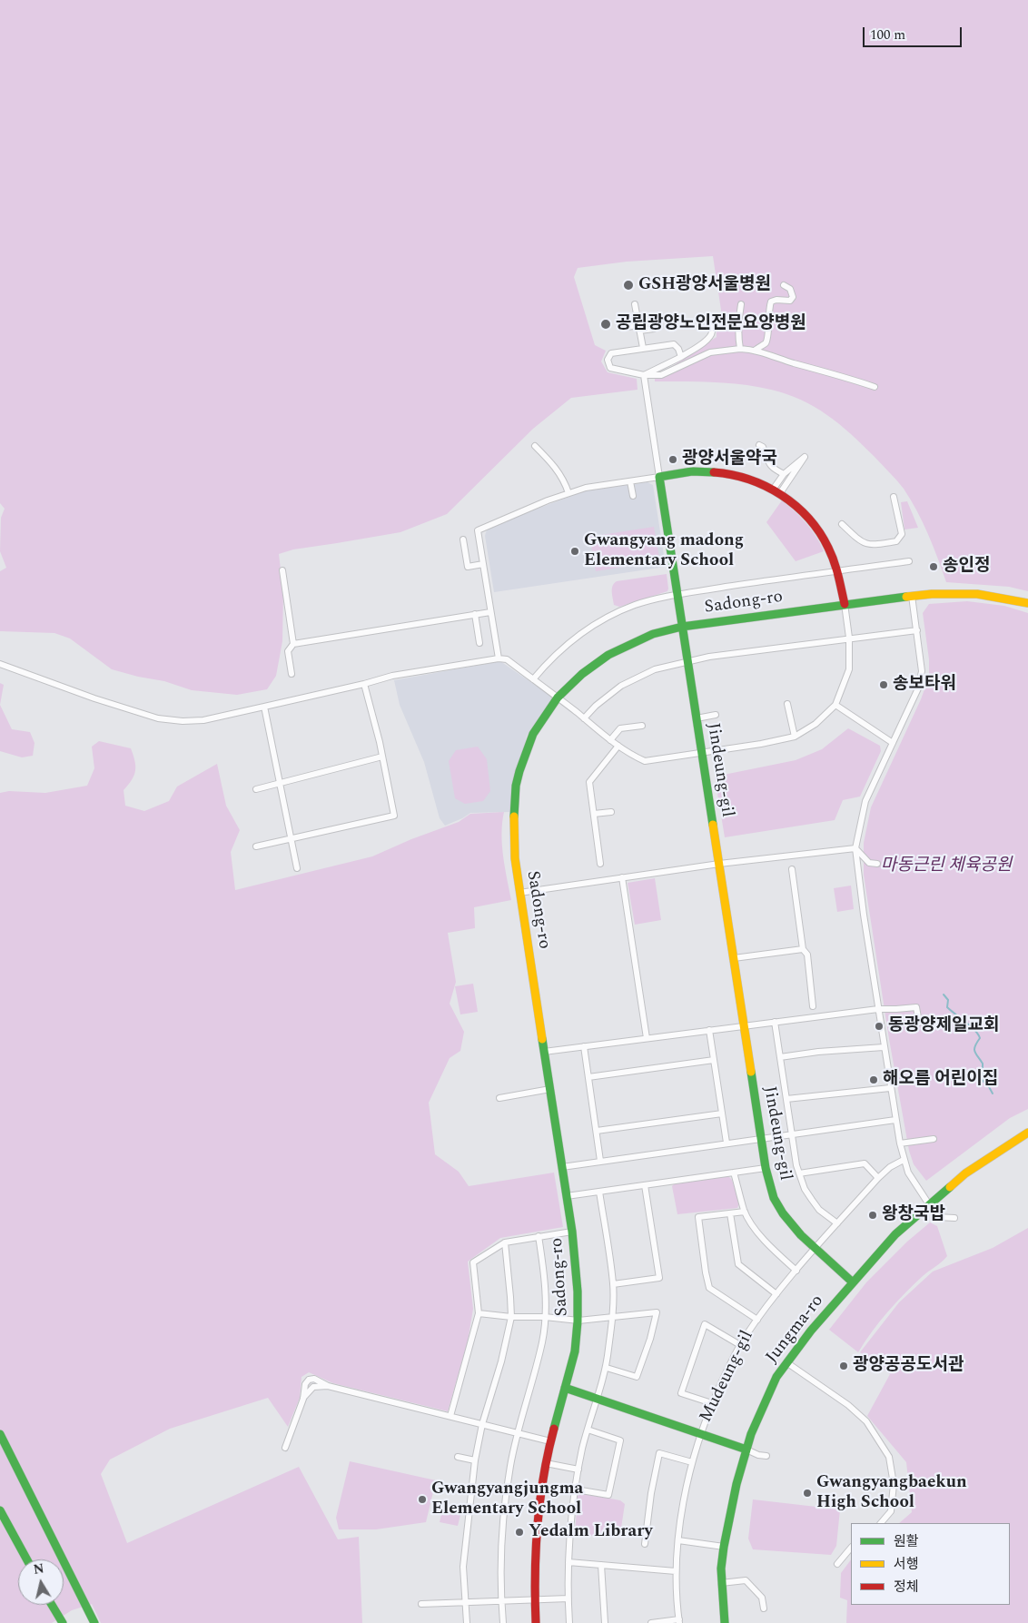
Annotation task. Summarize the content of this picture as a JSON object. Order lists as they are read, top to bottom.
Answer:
{
  "streets": {
    "main road": ["Sadong-ro", "Jindeung-gil", "Jungma-ro"],
    "street": ["Mudeung-gil"]
  },
  "crossings": [
    ["Sadong-ro", "Jindeung-gil"],
    ["Jindeung-gil", "Jungma-ro"],
    ["Jindeung-gil", "Mudeung-gil"]
  ],
  "parks": ["마동근린 체육공원"],
  "places": [
    "GSH광양서울병원",
    "공립광양노인전문요양병원",
    "광양서울약국",
    "Gwangyang madong Elementary School",
    "송인정",
    "송보타워",
    "동광양제일교회",
    "해오름 어린이집",
    "왕창국밥",
    "광양공공도서관",
    "Gwangyangbaekun High School",
    "Gwangyangjungma Elementary School",
    "Yedalm Library"
  ],
  "legend": ["원활", "서행", "정체"],
  "scale_bar": "100 m",
  "north": "top"
}
